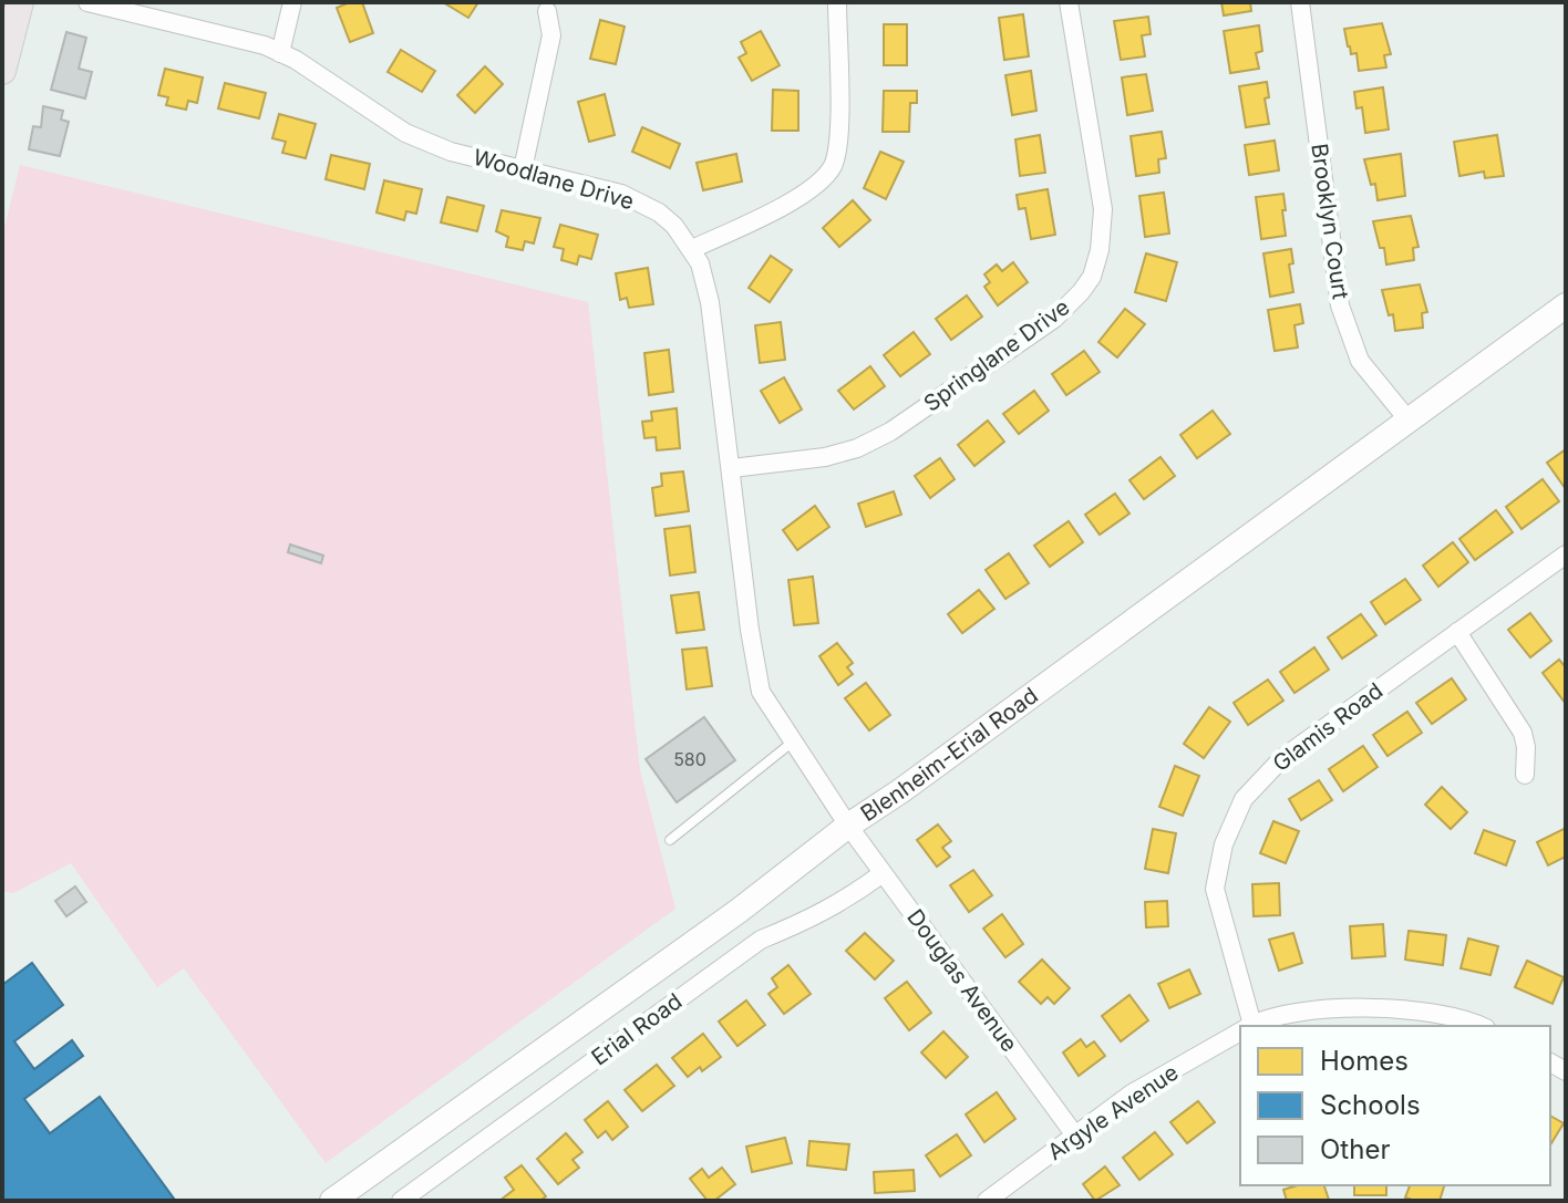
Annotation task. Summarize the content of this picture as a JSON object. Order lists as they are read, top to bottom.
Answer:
{
  "streets": {
    "main road": ["Blenheim-Erial Road"],
    "street": [
      "Woodlane Drive",
      "Brooklyn Court",
      "Springlane Drive",
      "Glamis Road",
      "Douglas Avenue",
      "Erial Road",
      "Argyle Avenue"
    ]
  },
  "crossings": [
    ["Woodlane Drive", "Springlane Drive"],
    ["Woodlane Drive", "Blenheim-Erial Road"],
    ["Woodlane Drive", "Douglas Avenue"],
    ["Brooklyn Court", "Blenheim-Erial Road"],
    ["Blenheim-Erial Road", "Douglas Avenue"],
    ["Douglas Avenue", "Erial Road"],
    ["Douglas Avenue", "Argyle Avenue"]
  ],
  "house_numbers": ["580"],
  "legend": ["Homes", "Schools", "Other"]
}
